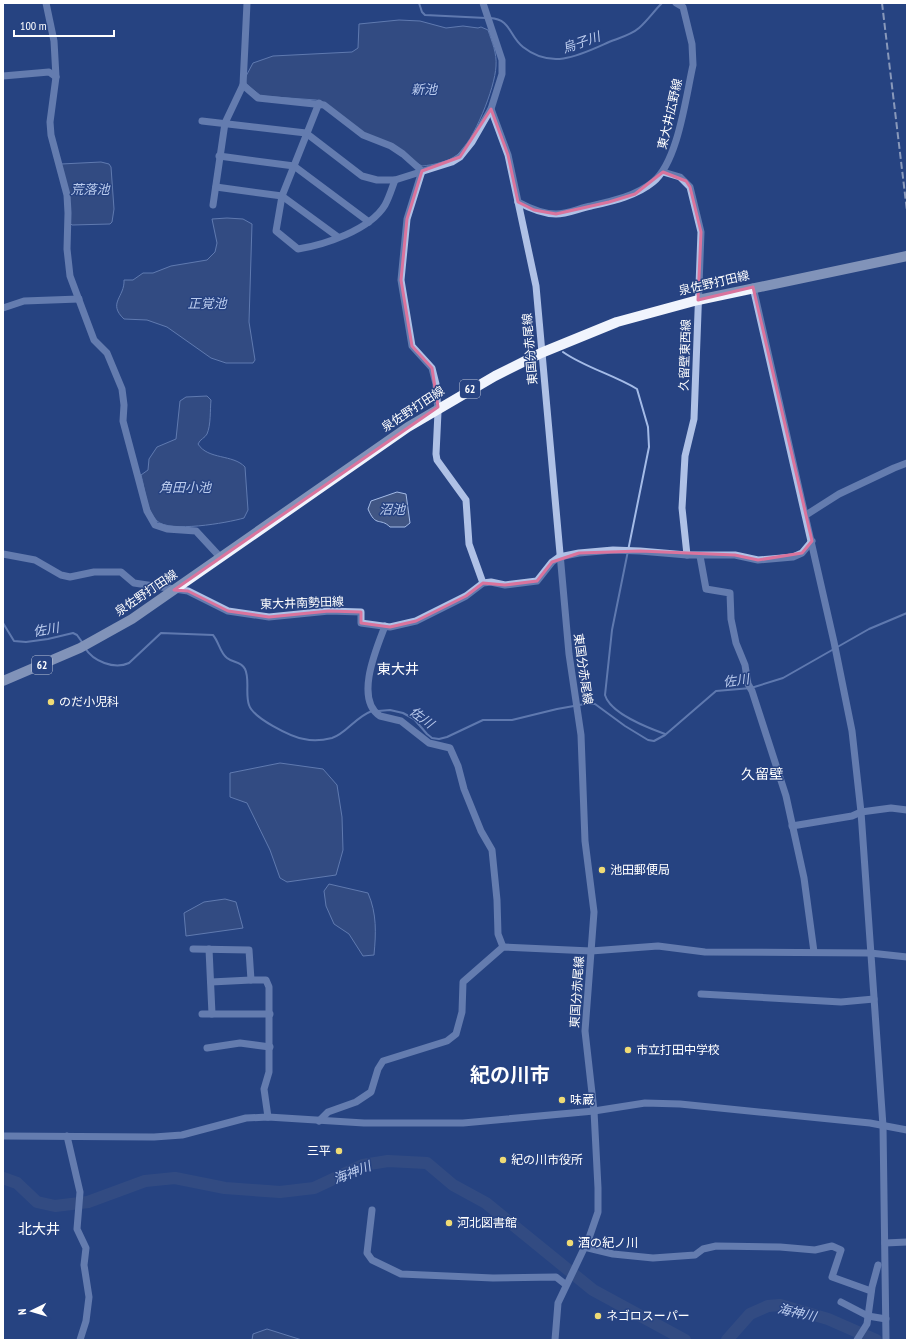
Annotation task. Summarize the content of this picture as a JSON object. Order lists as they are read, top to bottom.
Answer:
{
  "streets": {
    "main road": ["泉佐野打田線", "62"],
    "street": [
      "東大井広野線",
      "東国分赤尾線",
      "久留壁東西線",
      "東大井南勢田線"
    ]
  },
  "crossings": [
    ["東大井広野線", "東国分赤尾線"],
    ["東大井広野線", "久留壁東西線"],
    ["泉佐野打田線", "東国分赤尾線"],
    ["泉佐野打田線", "久留壁東西線"],
    ["泉佐野打田線", "東大井南勢田線"]
  ],
  "districts": [
    "東大井",
    "久留壁",
    "紀の川市",
    "北大井"
  ],
  "water": [
    "烏子川",
    "新池",
    "荒落池",
    "正覚池",
    "角田小池",
    "沼池",
    "佐川",
    "海神川"
  ],
  "places": [
    "のだ小児科",
    "池田郵便局",
    "市立打田中学校",
    "味蔵",
    "三平",
    "紀の川市役所",
    "河北図書館",
    "酒の紀ノ川",
    "ネゴロスーパー"
  ],
  "scale_bar": "100 m",
  "north": "left"
}
